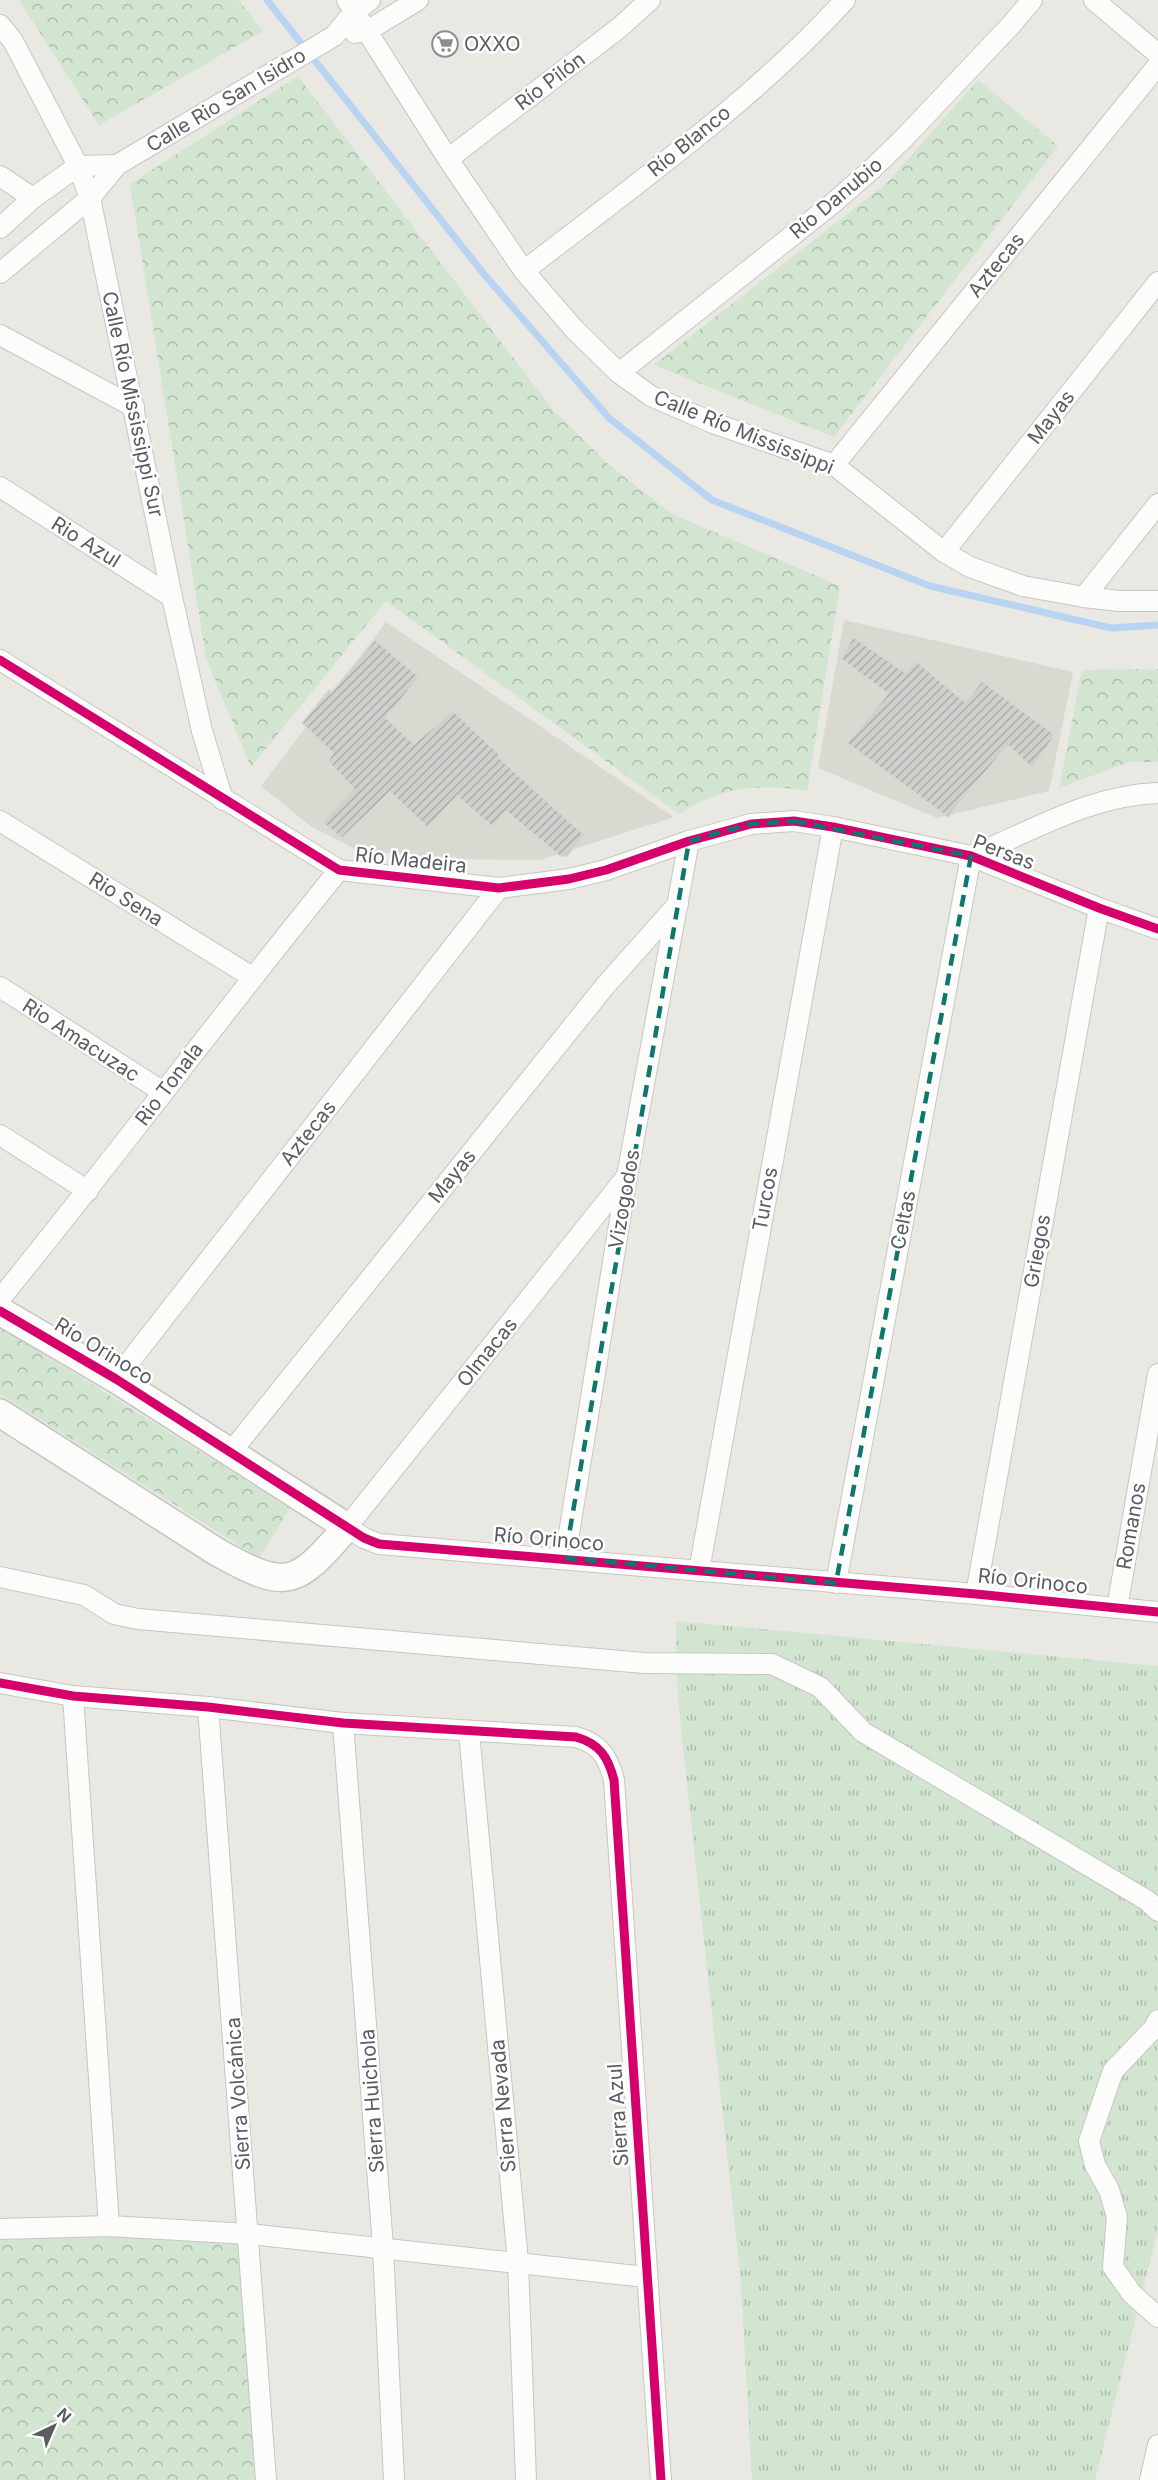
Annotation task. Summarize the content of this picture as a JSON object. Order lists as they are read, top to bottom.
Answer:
{
  "streets": {
    "street": [
      "Río Pilón",
      "Calle Rio San Isidro",
      "Río Blanco",
      "Río Danubio",
      "Aztecas",
      "Calle Río Mississippi Sur",
      "Mayas",
      "Calle Río Mississippi",
      "Rio Azul",
      "Persas",
      "Río Madeira",
      "Rio Sena",
      "Rio Amacuzac",
      "Rio Tonala",
      "Vizogodos",
      "Turcos",
      "Celtas",
      "Griegos",
      "Río Orinoco",
      "Olmacas",
      "Romanos",
      "Sierra Volcánica",
      "Sierra Huichola",
      "Sierra Nevada",
      "Sierra Azul"
    ]
  },
  "crossings": [
    ["Río Pilón", "Calle Río Mississippi"],
    ["Calle Rio San Isidro", "Calle Río Mississippi Sur"],
    ["Calle Rio San Isidro", "Calle Río Mississippi"],
    ["Río Blanco", "Calle Río Mississippi"],
    ["Río Danubio", "Calle Río Mississippi"],
    ["Aztecas", "Calle Río Mississippi"],
    ["Aztecas", "Río Madeira"],
    ["Aztecas", "Río Orinoco"],
    ["Calle Río Mississippi Sur", "Rio Azul"],
    ["Calle Río Mississippi Sur", "Río Madeira"],
    ["Mayas", "Calle Río Mississippi"],
    ["Mayas", "Vizogodos"],
    ["Mayas", "Río Orinoco"],
    ["Persas", "Río Madeira"],
    ["Persas", "Turcos"],
    ["Persas", "Celtas"],
    ["Persas", "Griegos"],
    ["Río Madeira", "Rio Tonala"],
    ["Río Madeira", "Vizogodos"],
    ["Río Madeira", "Turcos"],
    ["Rio Sena", "Rio Tonala"],
    ["Rio Amacuzac", "Rio Tonala"],
    ["Vizogodos", "Río Orinoco"],
    ["Vizogodos", "Olmacas"],
    ["Turcos", "Río Orinoco"],
    ["Celtas", "Río Orinoco"],
    ["Griegos", "Río Orinoco"],
    ["Río Orinoco", "Olmacas"],
    ["Río Orinoco", "Romanos"],
    ["Sierra Nevada", "Sierra Azul"]
  ],
  "places": {
    "supermarket": ["OXXO"]
  },
  "north": "top right"
}
